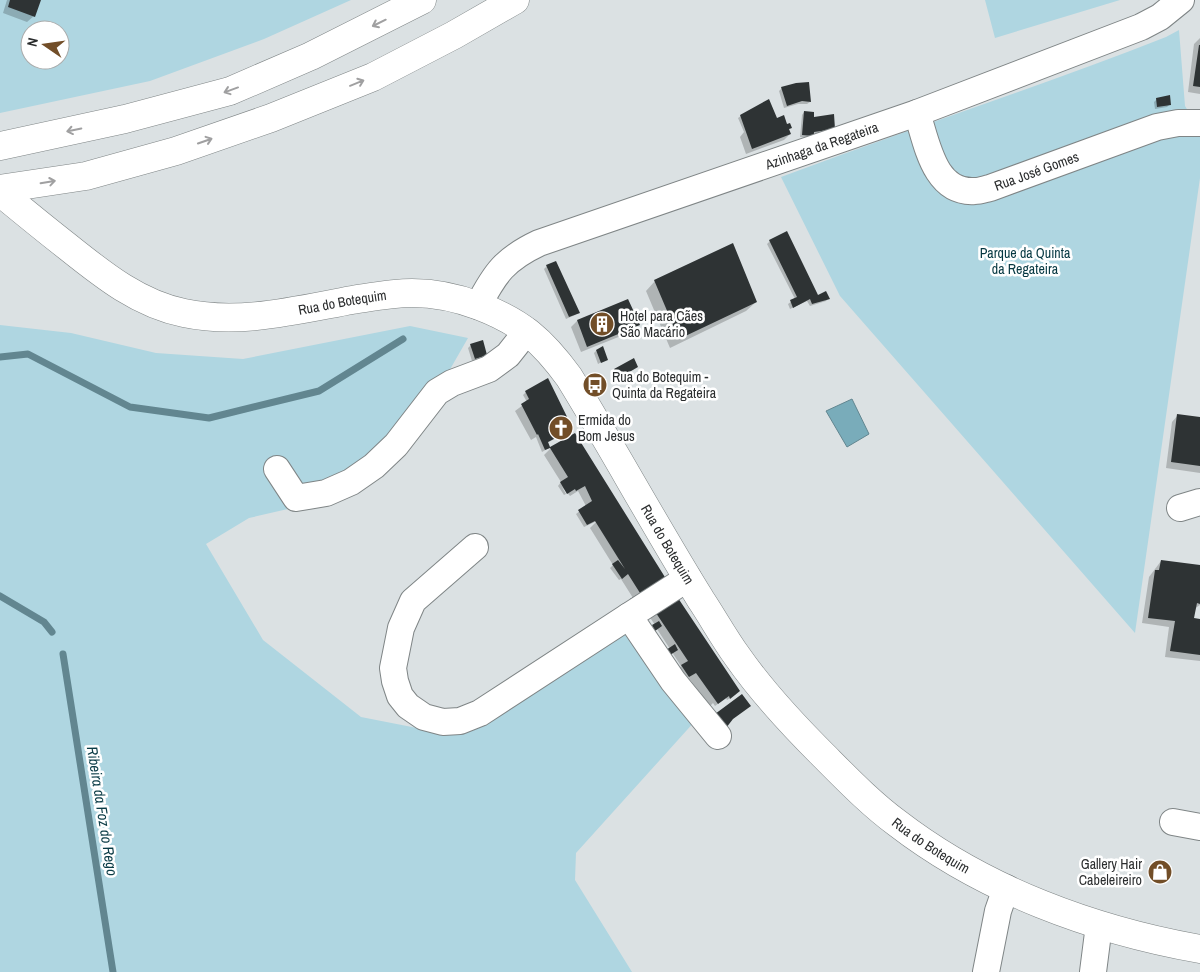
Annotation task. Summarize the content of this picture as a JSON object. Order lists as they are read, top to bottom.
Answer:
{
  "streets": {
    "main road": ["Rua do Botequim"],
    "street": ["Azinhaga da Regateira", "Rua José Gomes"]
  },
  "crossings": [
    ["Azinhaga da Regateira", "Rua José Gomes"],
    ["Azinhaga da Regateira", "Rua do Botequim"]
  ],
  "water": ["Ribeira da Foz do Rego"],
  "parks": ["Parque da Quinta da Regateira"],
  "places": {
    "building": ["Hotel para Cães São Macário"],
    "bus stop": ["Rua do Botequim - Quinta da Regateira"],
    "church": ["Ermida do Bom Jesus"],
    "shop": ["Gallery Hair Cabeleireiro"]
  },
  "north": "left"
}
